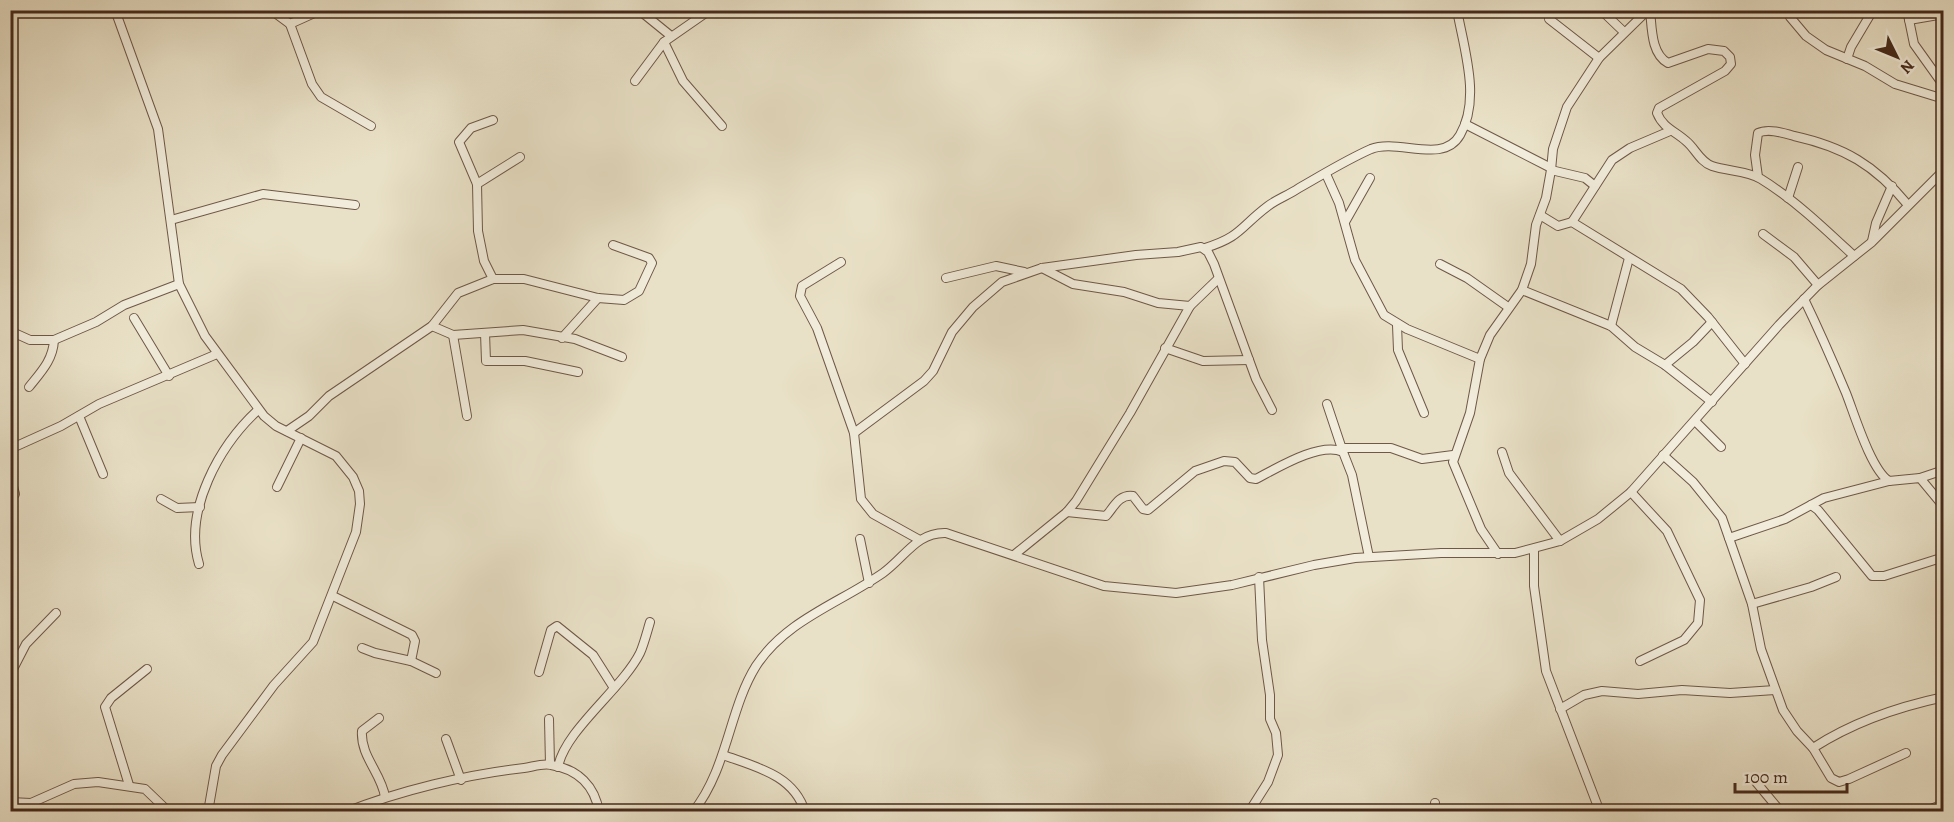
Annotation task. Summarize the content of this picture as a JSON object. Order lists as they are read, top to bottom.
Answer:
{
  "scale_bar": "100 m",
  "north": "bottom right"
}
